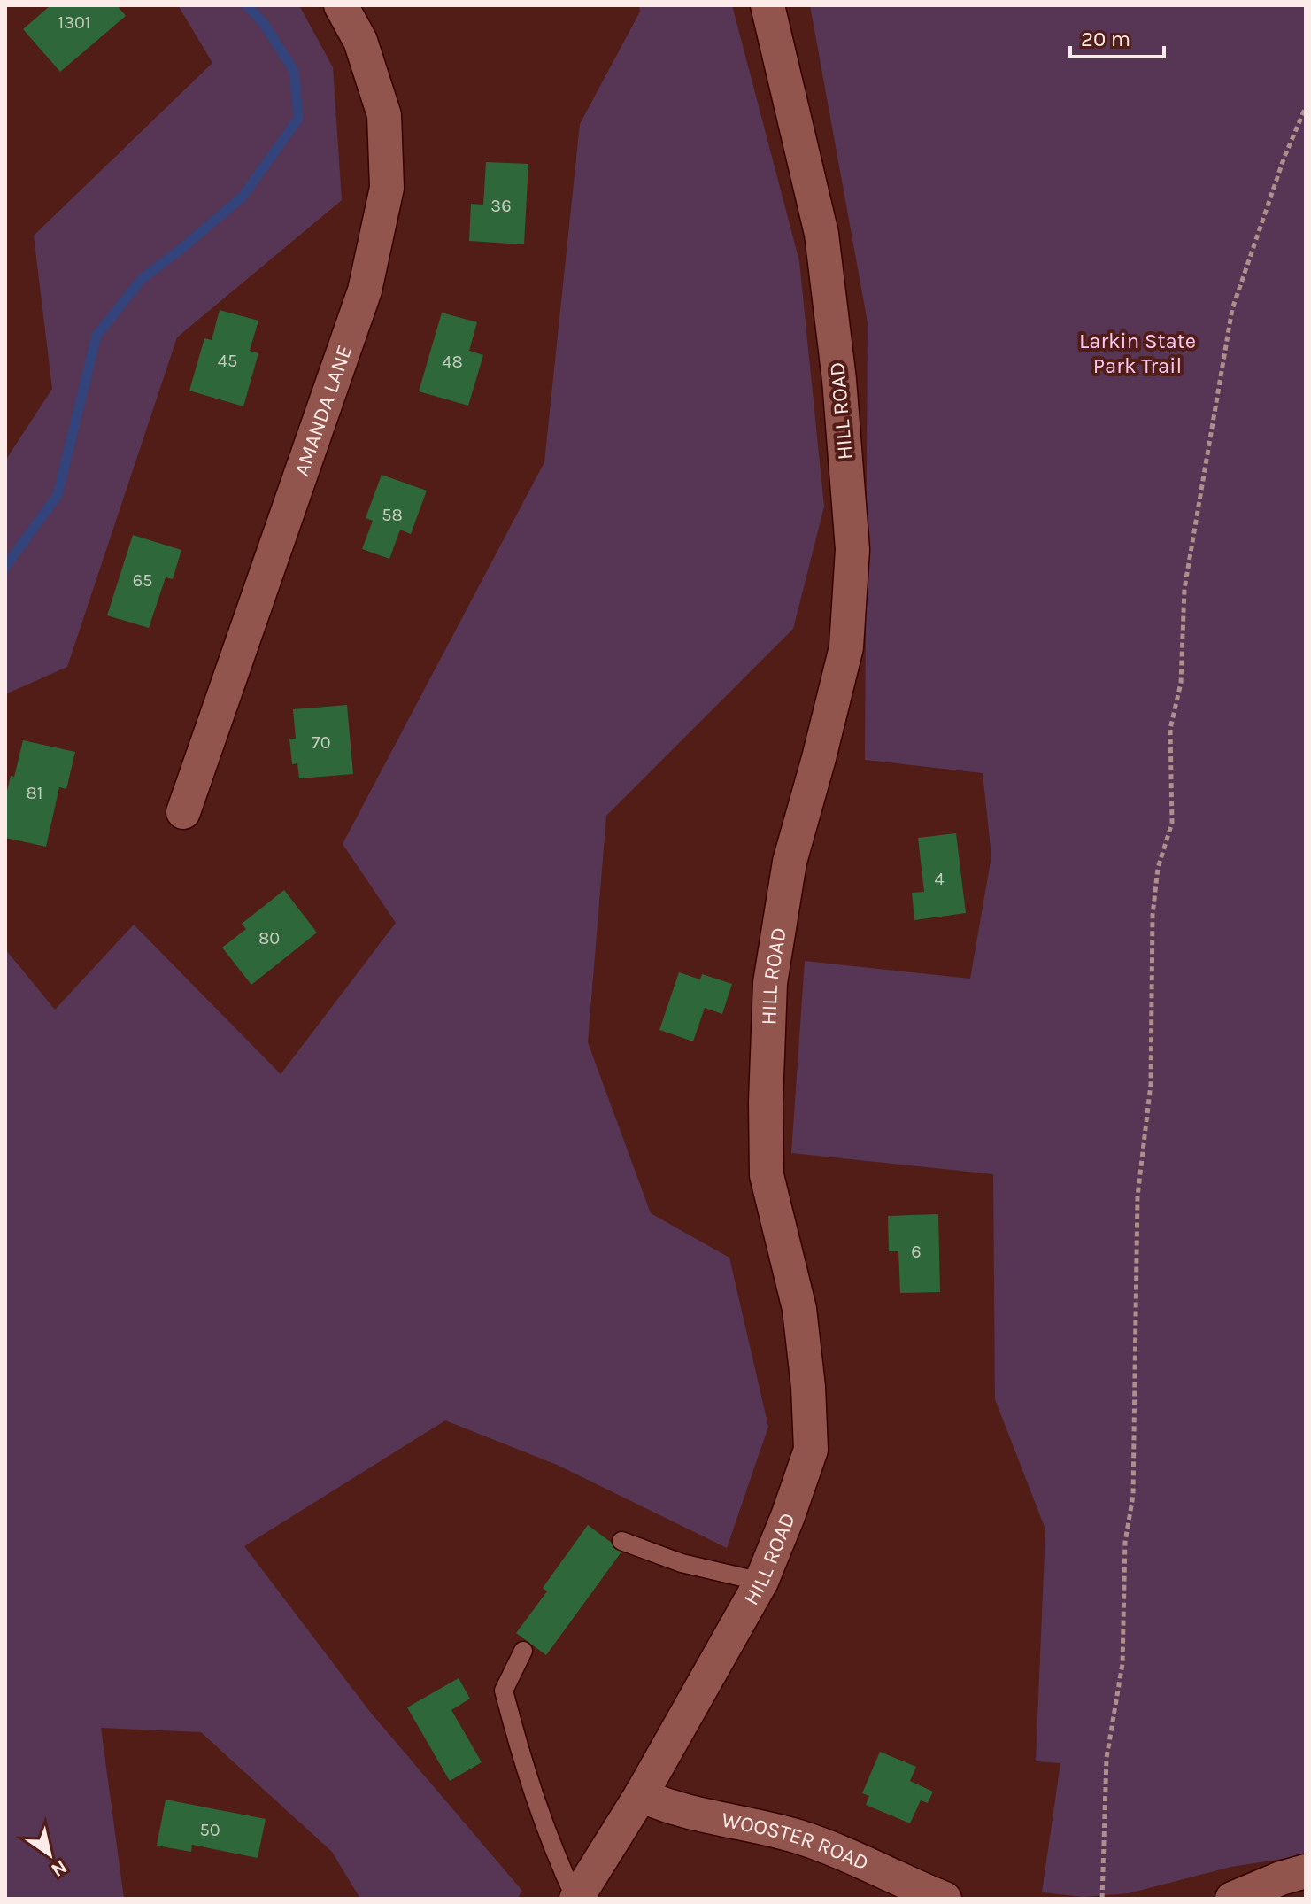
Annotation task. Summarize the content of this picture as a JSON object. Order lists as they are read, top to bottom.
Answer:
{
  "streets": {
    "street": ["HILL ROAD", "AMANDA LANE", "WOOSTER ROAD"]
  },
  "crossings": [
    ["HILL ROAD", "WOOSTER ROAD"]
  ],
  "parks": ["Larkin State Park Trail"],
  "house_numbers": [
    "1301",
    "36",
    "45",
    "48",
    "58",
    "65",
    "70",
    "81",
    "4",
    "80",
    "6",
    "50"
  ],
  "scale_bar": "20 m",
  "north": "bottom right"
}
